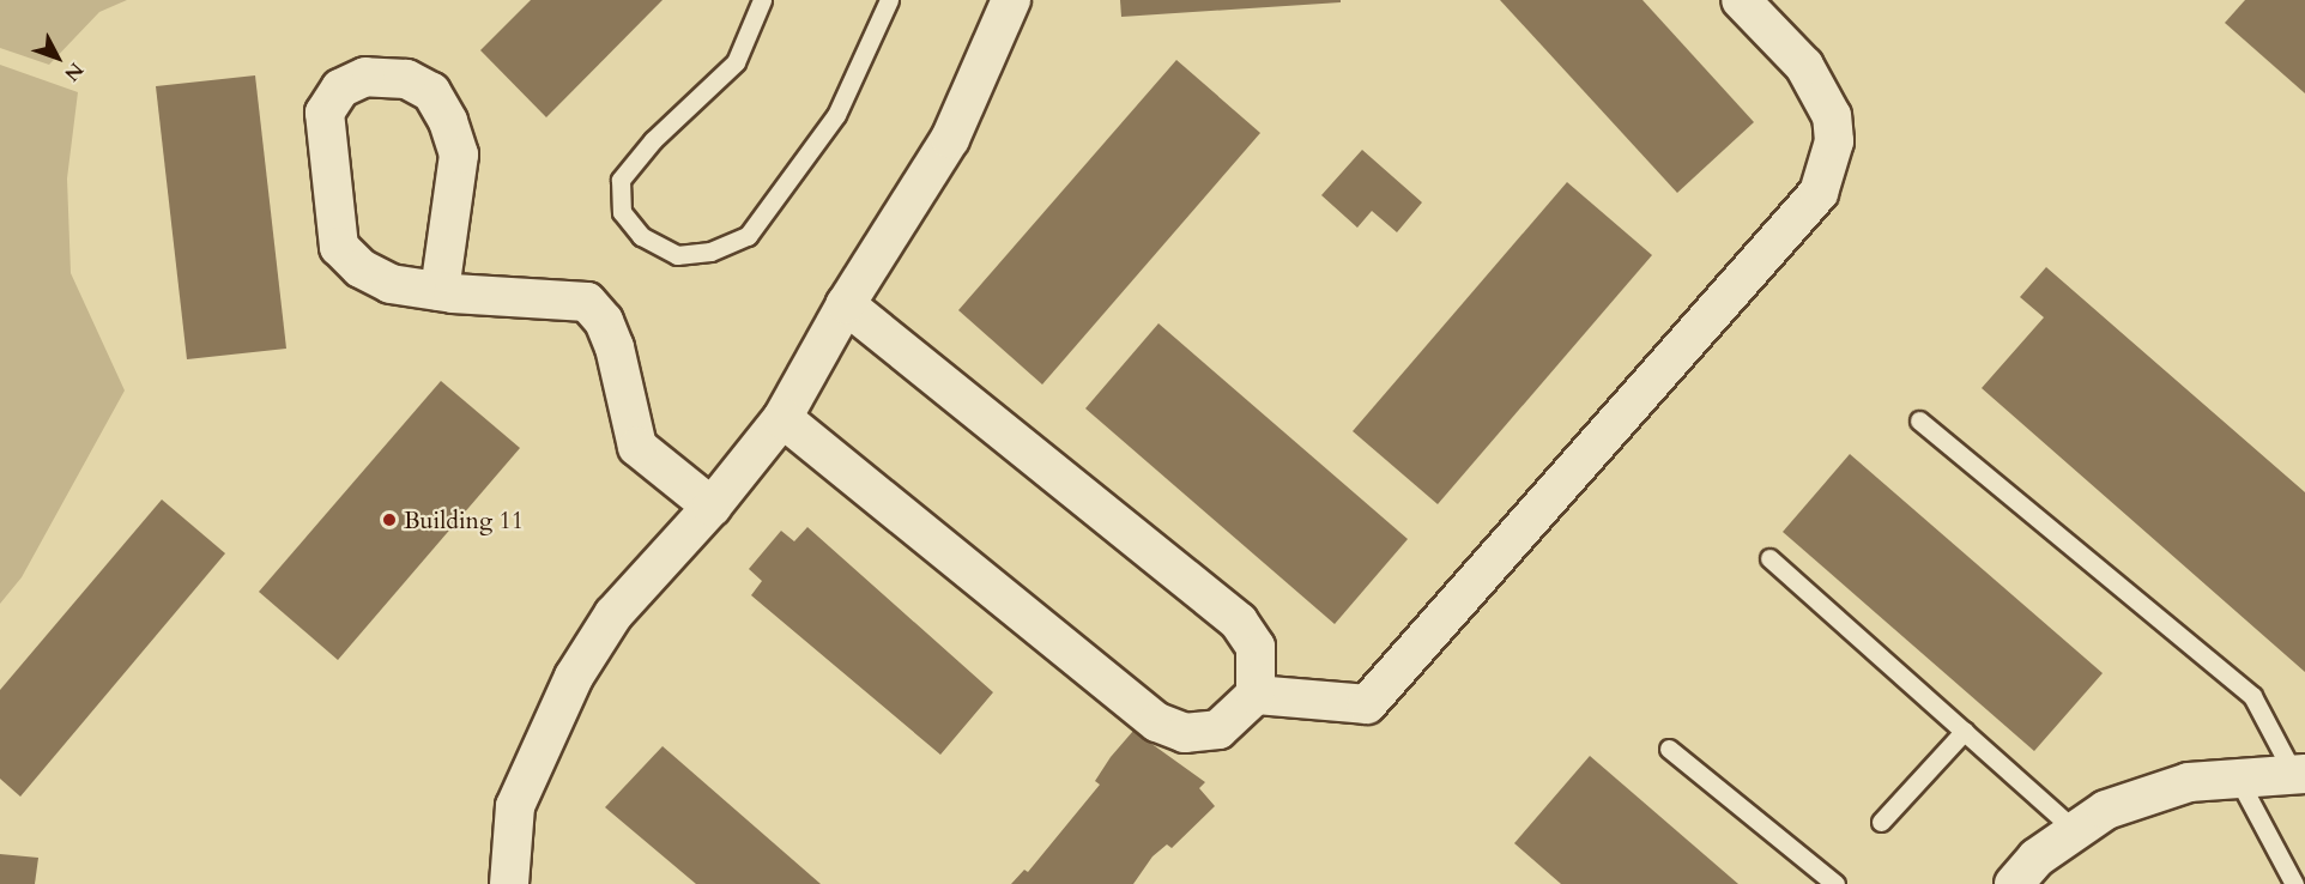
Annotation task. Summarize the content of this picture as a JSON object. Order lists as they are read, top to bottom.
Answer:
{
  "places": ["Building 11"],
  "north": "bottom right"
}
